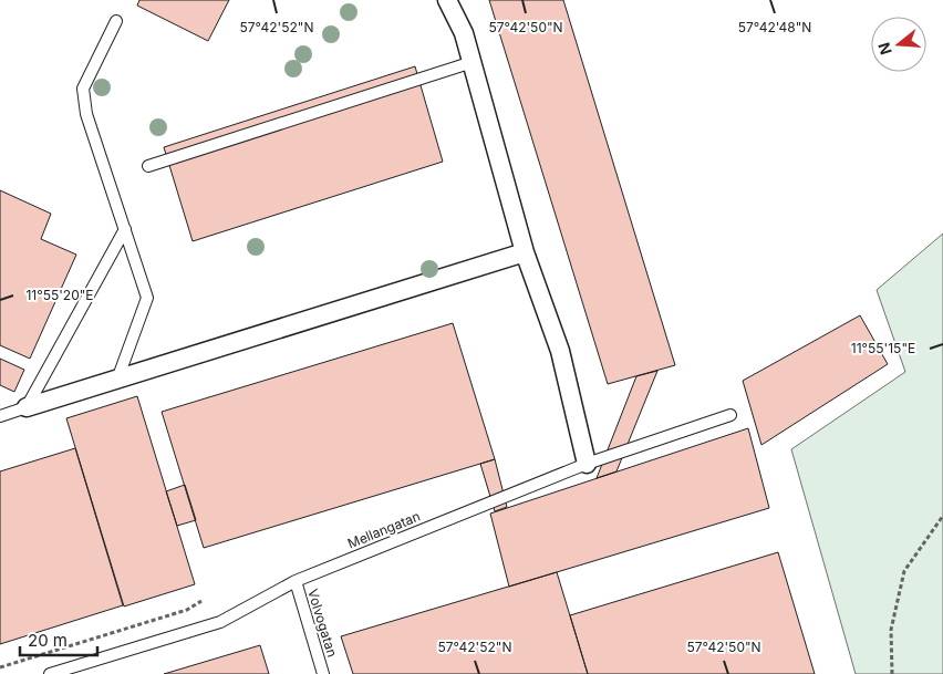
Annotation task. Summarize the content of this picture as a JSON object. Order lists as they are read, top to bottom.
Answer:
{
  "streets": {
    "lane": ["Mellangatan", "Volvogatan"]
  },
  "crossings": [
    ["Mellangatan", "Volvogatan"]
  ],
  "scale_bar": "20 m",
  "north": "left",
  "coordinates": [
    "57°42'52\"N",
    "57°42'50\"N",
    "57°42'48\"N",
    "11°55'20\"E",
    "11°55'15\"E"
  ]
}
